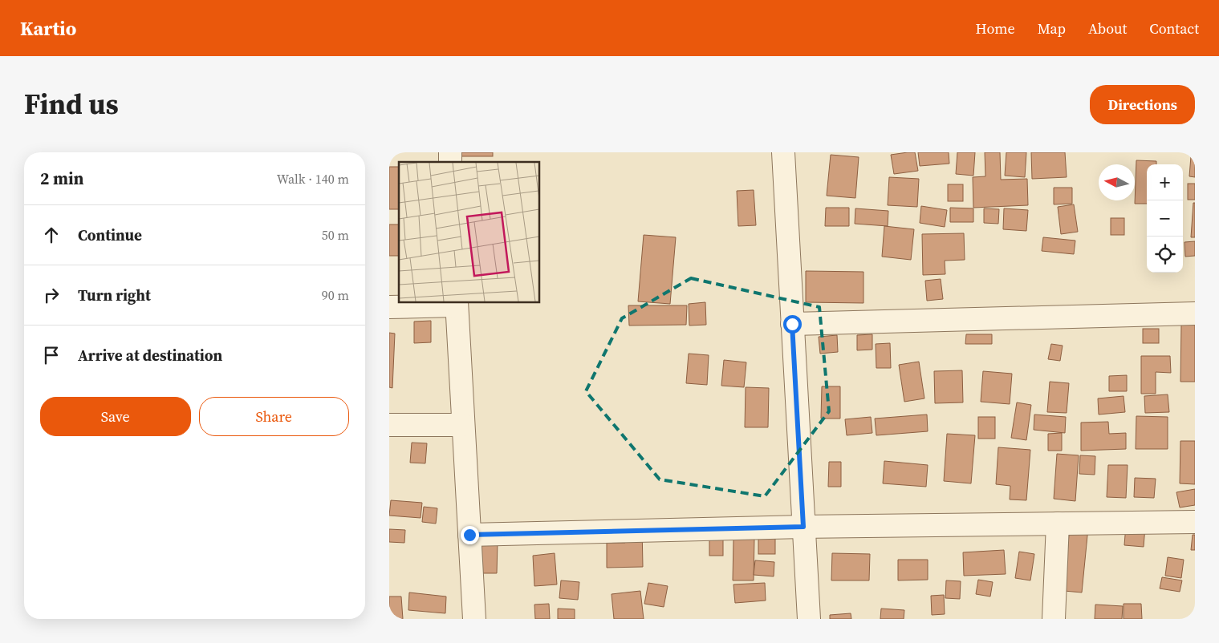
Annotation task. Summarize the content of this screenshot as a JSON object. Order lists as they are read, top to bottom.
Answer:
{
  "north": "left",
  "page": {
    "header": "Kartio",
    "nav": [
      "Home",
      "Map",
      "About",
      "Contact"
    ],
    "title": "Find us",
    "buttons": [
      "Directions",
      ["Save", "Share"]
    ],
    "heading": ["2 min", "Walk · 140 m"],
    "map_buttons": ["+", "−"],
    "list": [
      ["Continue", "50 m"],
      ["Turn right", "90 m"],
      "Arrive at destination"
    ]
  }
}
